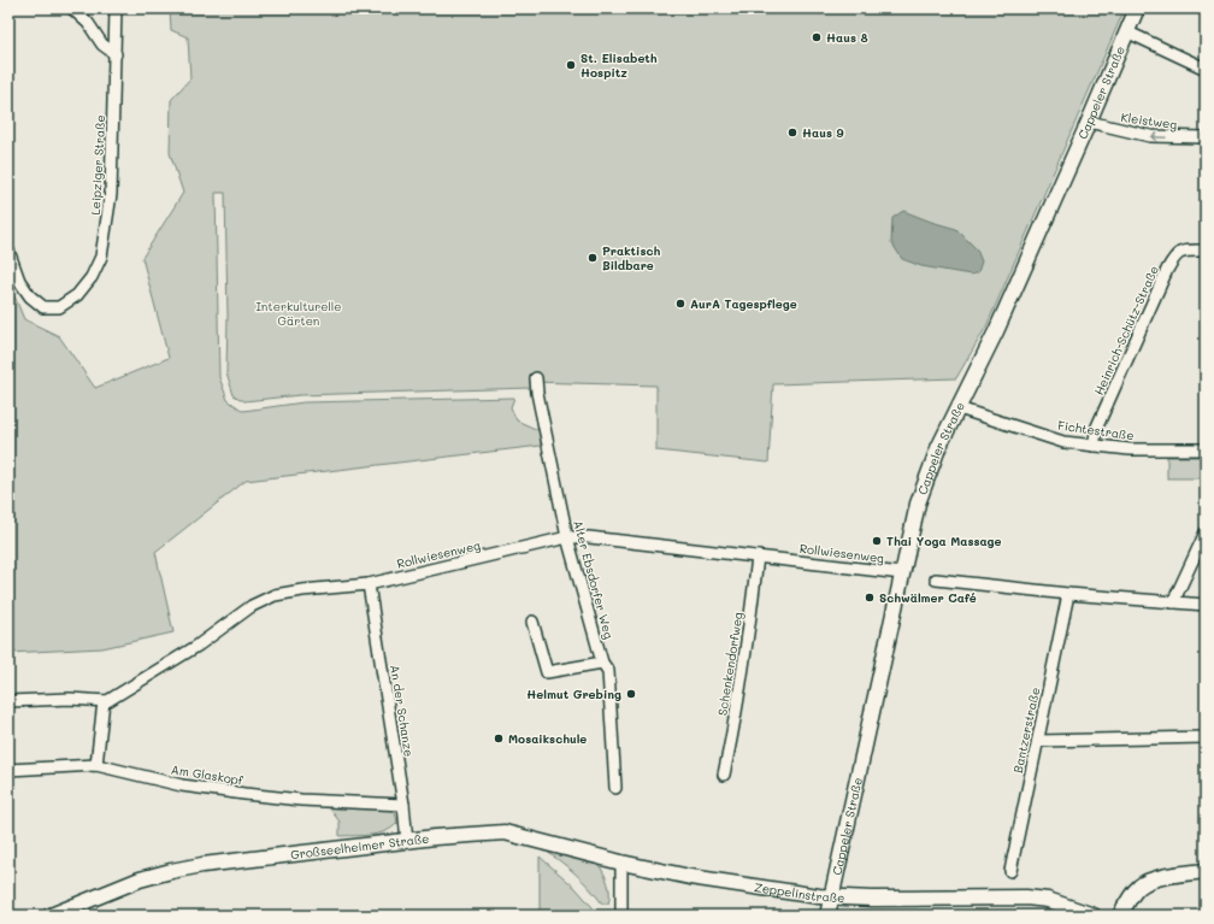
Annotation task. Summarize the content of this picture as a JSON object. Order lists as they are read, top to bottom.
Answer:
{
  "streets": {
    "main road": ["Cappeler Straße", "Großseelheimer Straße", "Zeppelinstraße"],
    "street": [
      "Kleistweg",
      "Leipziger Straße",
      "Heinrich-Schütz-Straße",
      "Fichtestraße",
      "Rollwiesenweg",
      "Alter Ebsdorfer Weg",
      "Schenkendorfweg",
      "An der Schanze",
      "Bantzerstraße",
      "Am Glaskopf"
    ]
  },
  "crossings": [
    ["Cappeler Straße", "Kleistweg"],
    ["Cappeler Straße", "Fichtestraße"],
    ["Cappeler Straße", "Rollwiesenweg"],
    ["Cappeler Straße", "Zeppelinstraße"],
    ["Heinrich-Schütz-Straße", "Fichtestraße"],
    ["Rollwiesenweg", "Alter Ebsdorfer Weg"],
    ["Rollwiesenweg", "Schenkendorfweg"],
    ["Rollwiesenweg", "An der Schanze"],
    ["An der Schanze", "Am Glaskopf"],
    ["An der Schanze", "Großseelheimer Straße"],
    ["Großseelheimer Straße", "Zeppelinstraße"]
  ],
  "parks": ["Interkulturelle Gärten"],
  "places": [
    "Haus 8",
    "St. Elisabeth Hospitz",
    "Haus 9",
    "Praktisch Bildbare",
    "AurA Tagespflege",
    "Thai Yoga Massage",
    "Schwälmer Café",
    "Helmut Grebing",
    "Mosaikschule"
  ]
}
